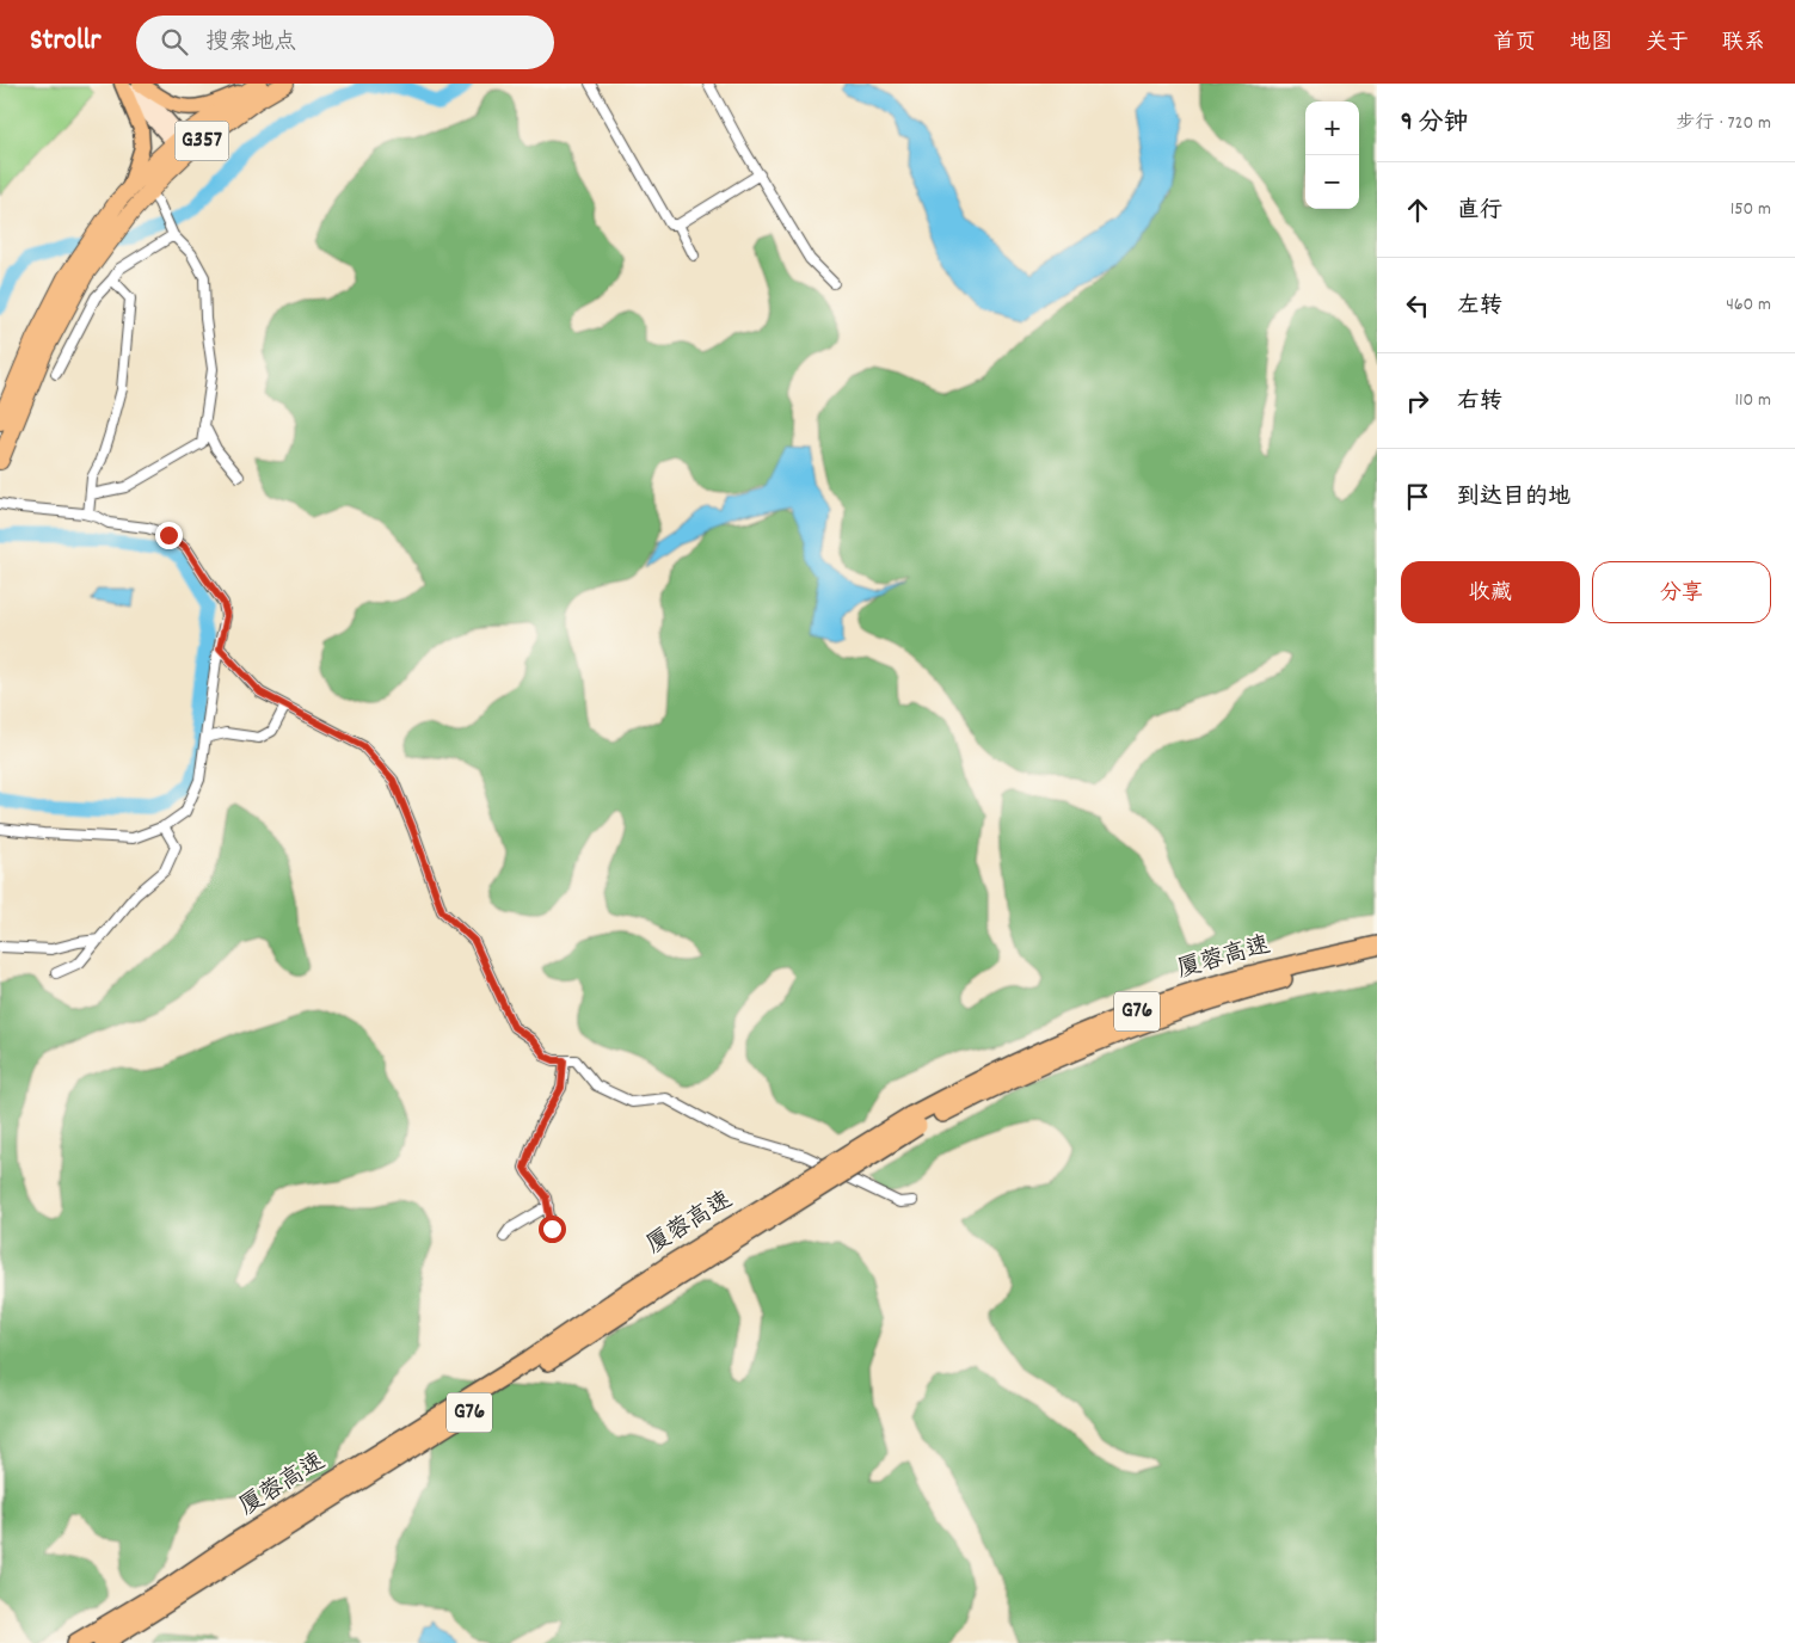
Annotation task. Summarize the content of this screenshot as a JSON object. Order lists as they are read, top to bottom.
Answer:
{
  "streets": {
    "highway": ["G357", "厦蓉高速", "G76"]
  },
  "page": {
    "header": "Strollr",
    "search": "搜索地点",
    "nav": [
      "首页",
      "地图",
      "关于",
      "联系"
    ],
    "heading": ["9 分钟", "步行 · 720 m"],
    "map_buttons": ["+", "−"],
    "list": [
      ["直行", "150 m"],
      ["左转", "460 m"],
      ["右转", "110 m"],
      "到达目的地"
    ],
    "buttons": ["收藏", "分享"]
  }
}
